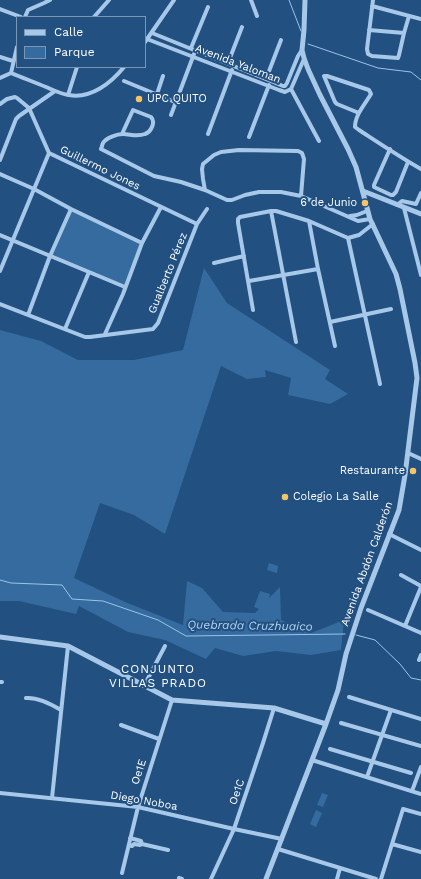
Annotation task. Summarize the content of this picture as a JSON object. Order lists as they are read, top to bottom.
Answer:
{
  "streets": {
    "street": [
      "Avenida Yaloman",
      "Guillermo Jones",
      "Gualberto Pérez",
      "Avenida Abdón Calderón",
      "Oe1E",
      "Oe1C",
      "Diego Noboa"
    ]
  },
  "crossings": [
    ["Avenida Yaloman", "Avenida Abdón Calderón"],
    ["Guillermo Jones", "Gualberto Pérez"],
    ["Avenida Abdón Calderón", "Diego Noboa"],
    ["Oe1E", "Diego Noboa"],
    ["Oe1C", "Diego Noboa"]
  ],
  "districts": ["CONJUNTO VILLAS PRADO"],
  "water": ["Quebrada Cruzhuaico"],
  "places": [
    "UPC QUITO",
    "6 de Junio",
    "Restaurante",
    "Colegio La Salle"
  ],
  "legend": ["Calle", "Parque"]
}
